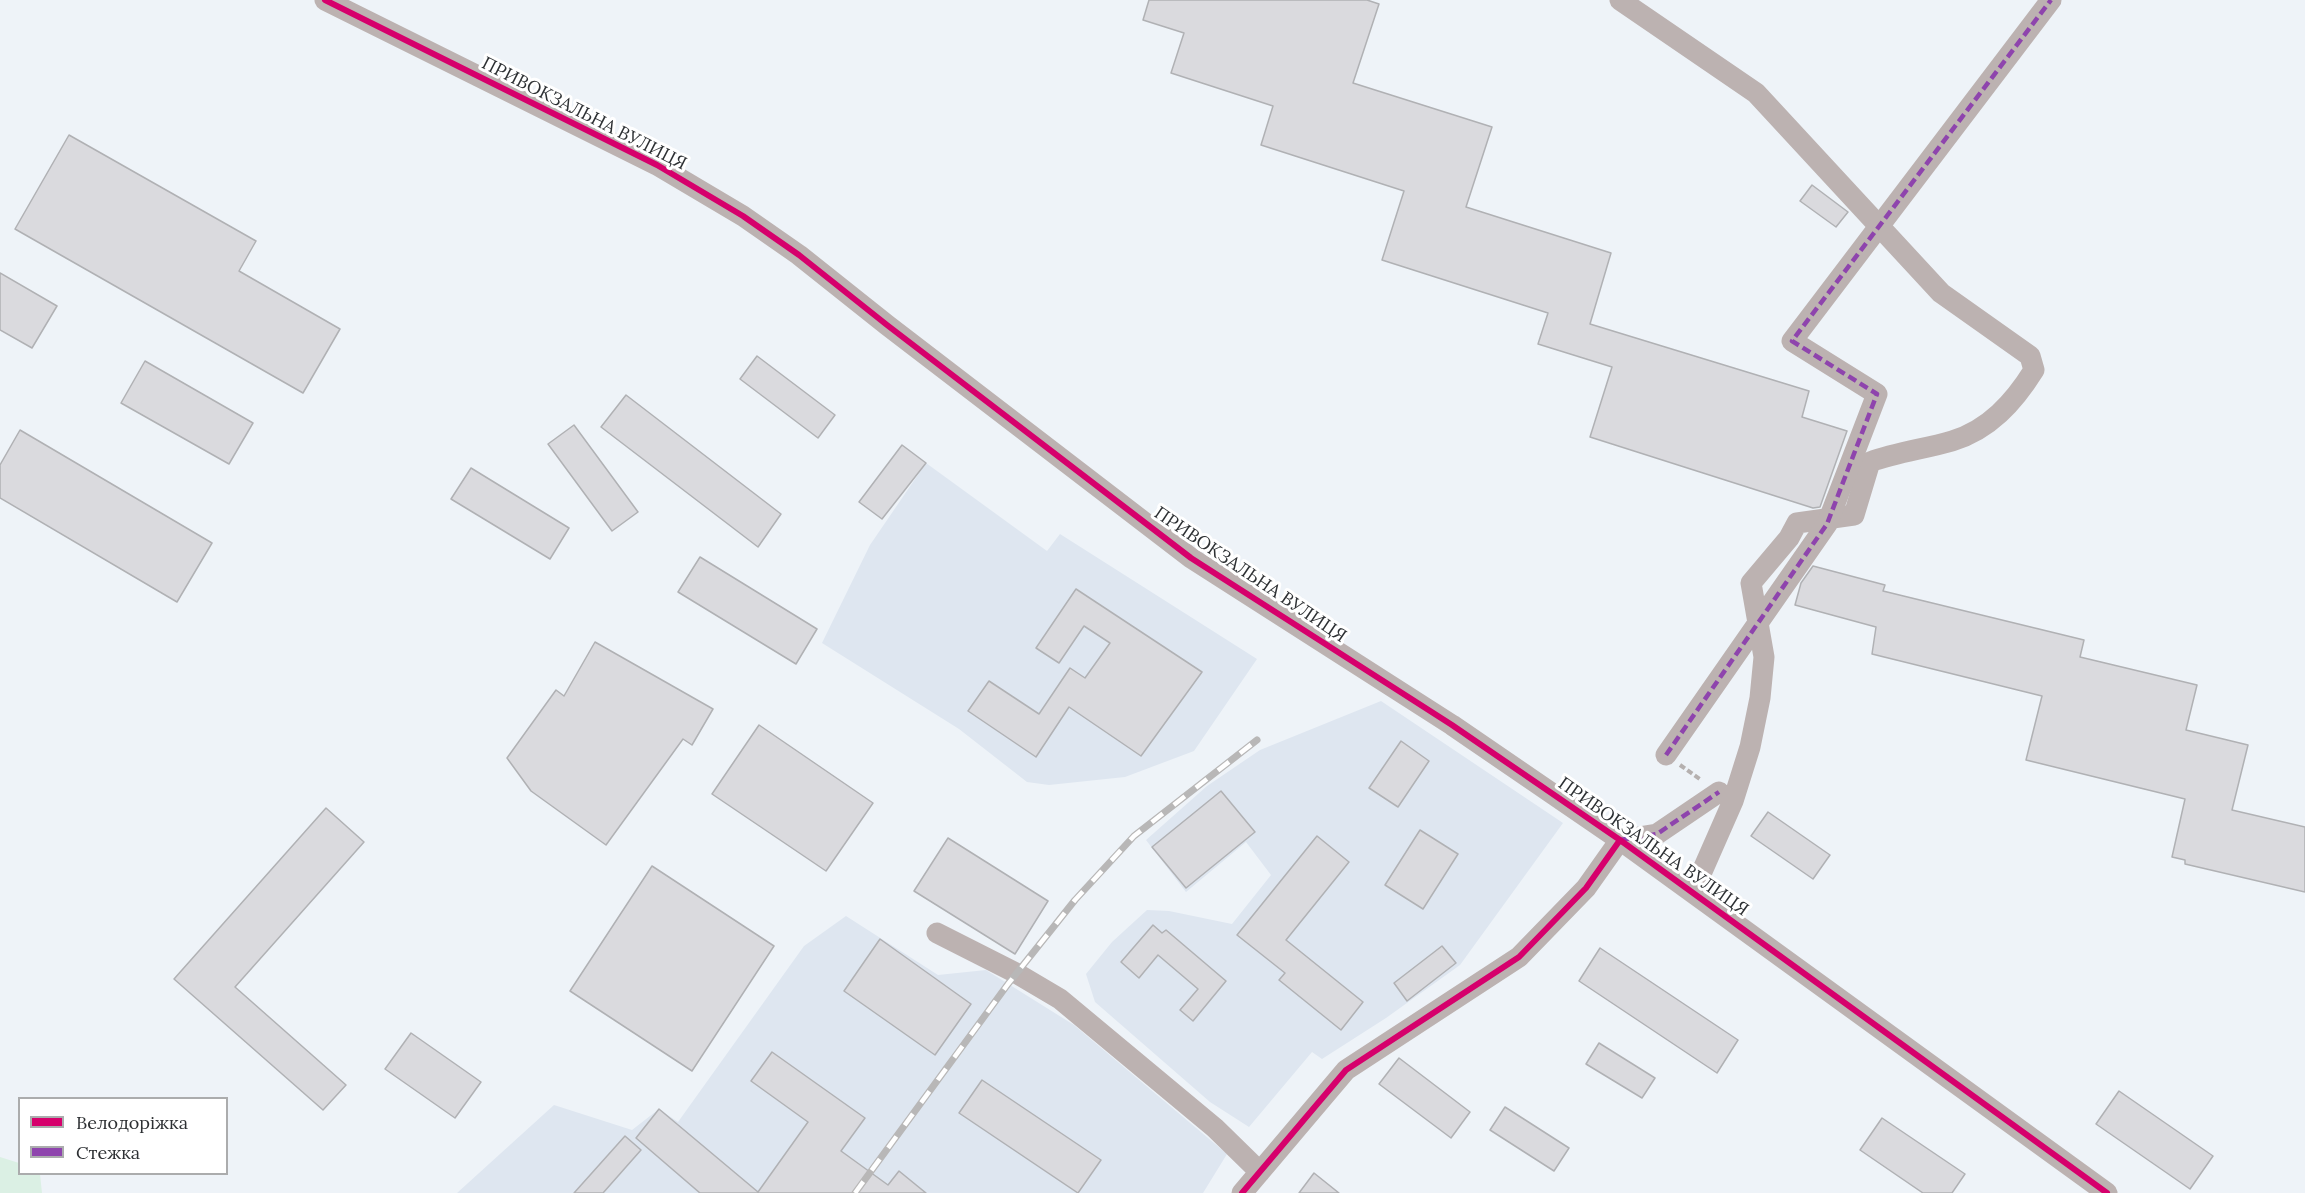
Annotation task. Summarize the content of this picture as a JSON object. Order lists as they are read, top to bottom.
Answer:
{
  "streets": {
    "street": ["ПРИВОКЗАЛЬНА ВУЛИЦЯ"]
  },
  "legend": ["Велодоріжка", "Стежка"]
}
